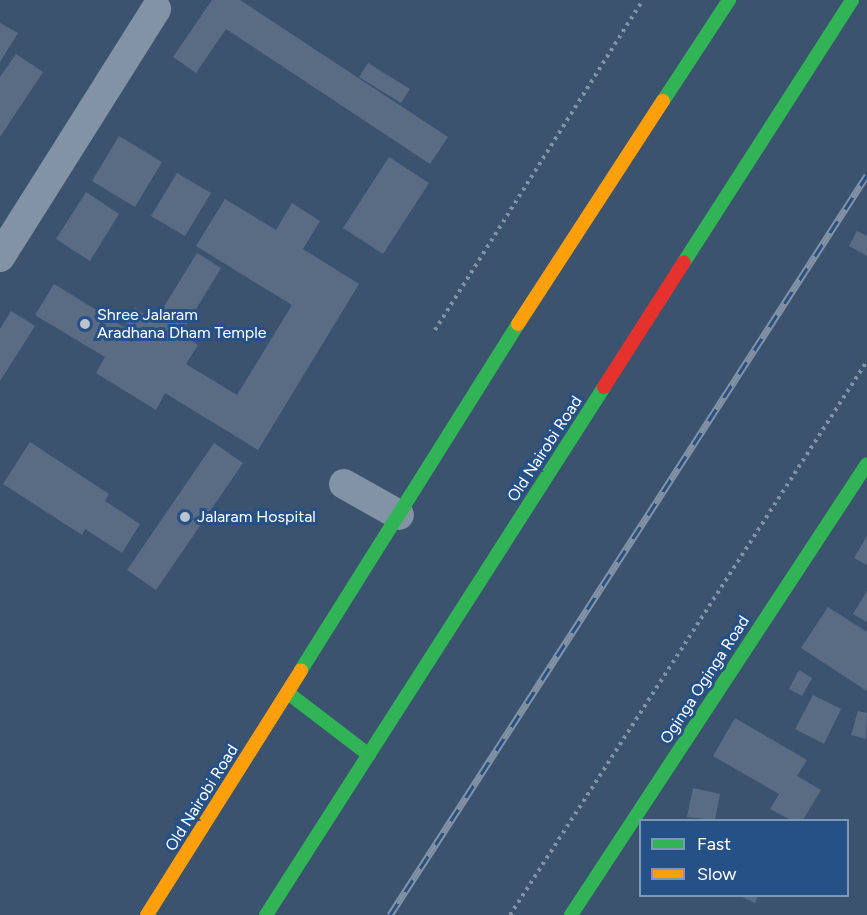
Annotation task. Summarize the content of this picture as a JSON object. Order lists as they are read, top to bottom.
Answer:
{
  "streets": {
    "main road": ["Old Nairobi Road", "Oginga Oginga Road"]
  },
  "places": ["Shree Jalaram Aradhana Dham Temple", "Jalaram Hospital"],
  "legend": ["Fast", "Slow"]
}
